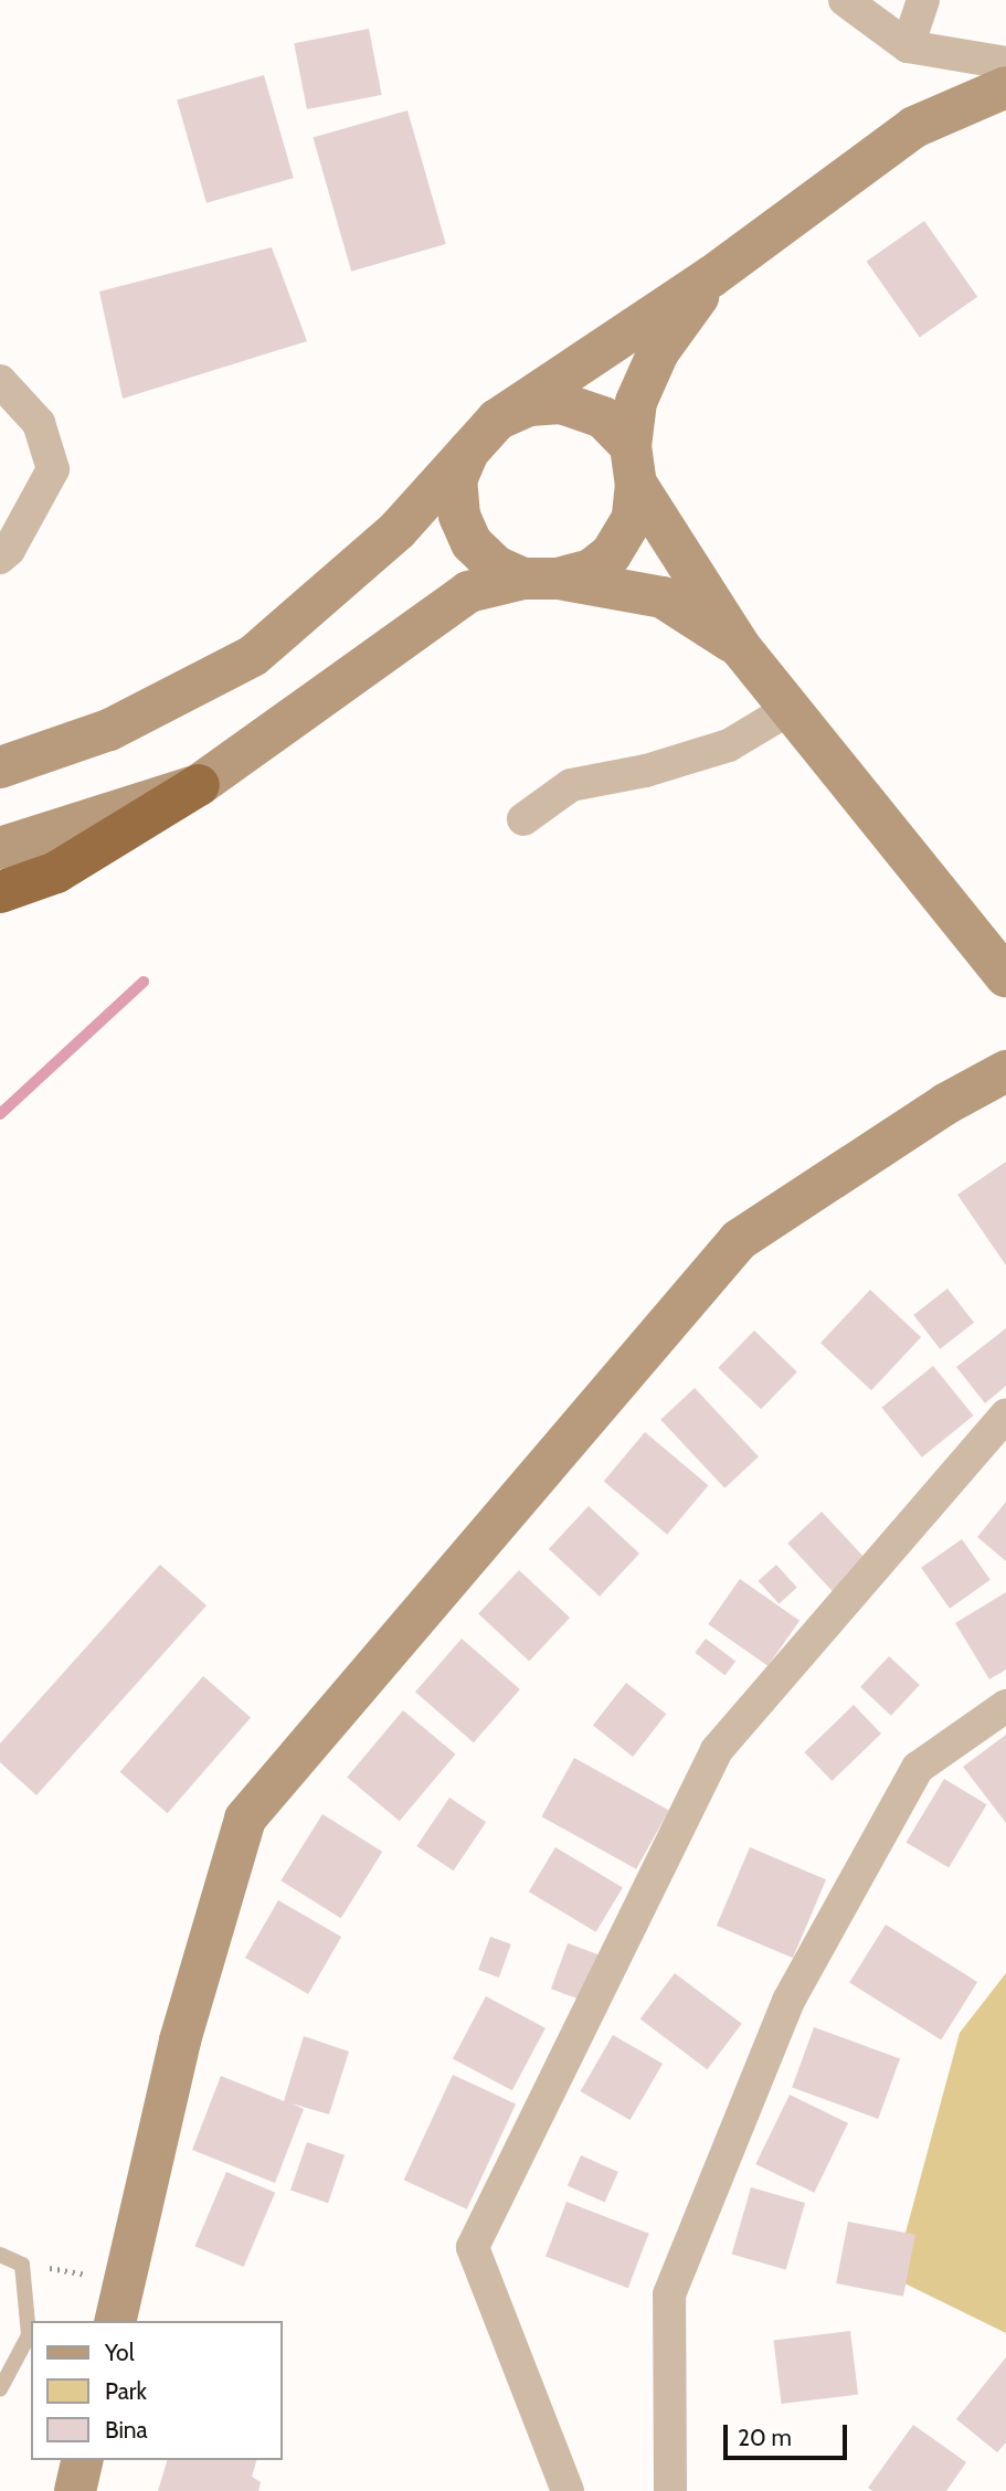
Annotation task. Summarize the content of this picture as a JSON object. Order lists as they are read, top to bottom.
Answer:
{
  "legend": ["Yol", "Park", "Bina"],
  "scale_bar": "20 m"
}
